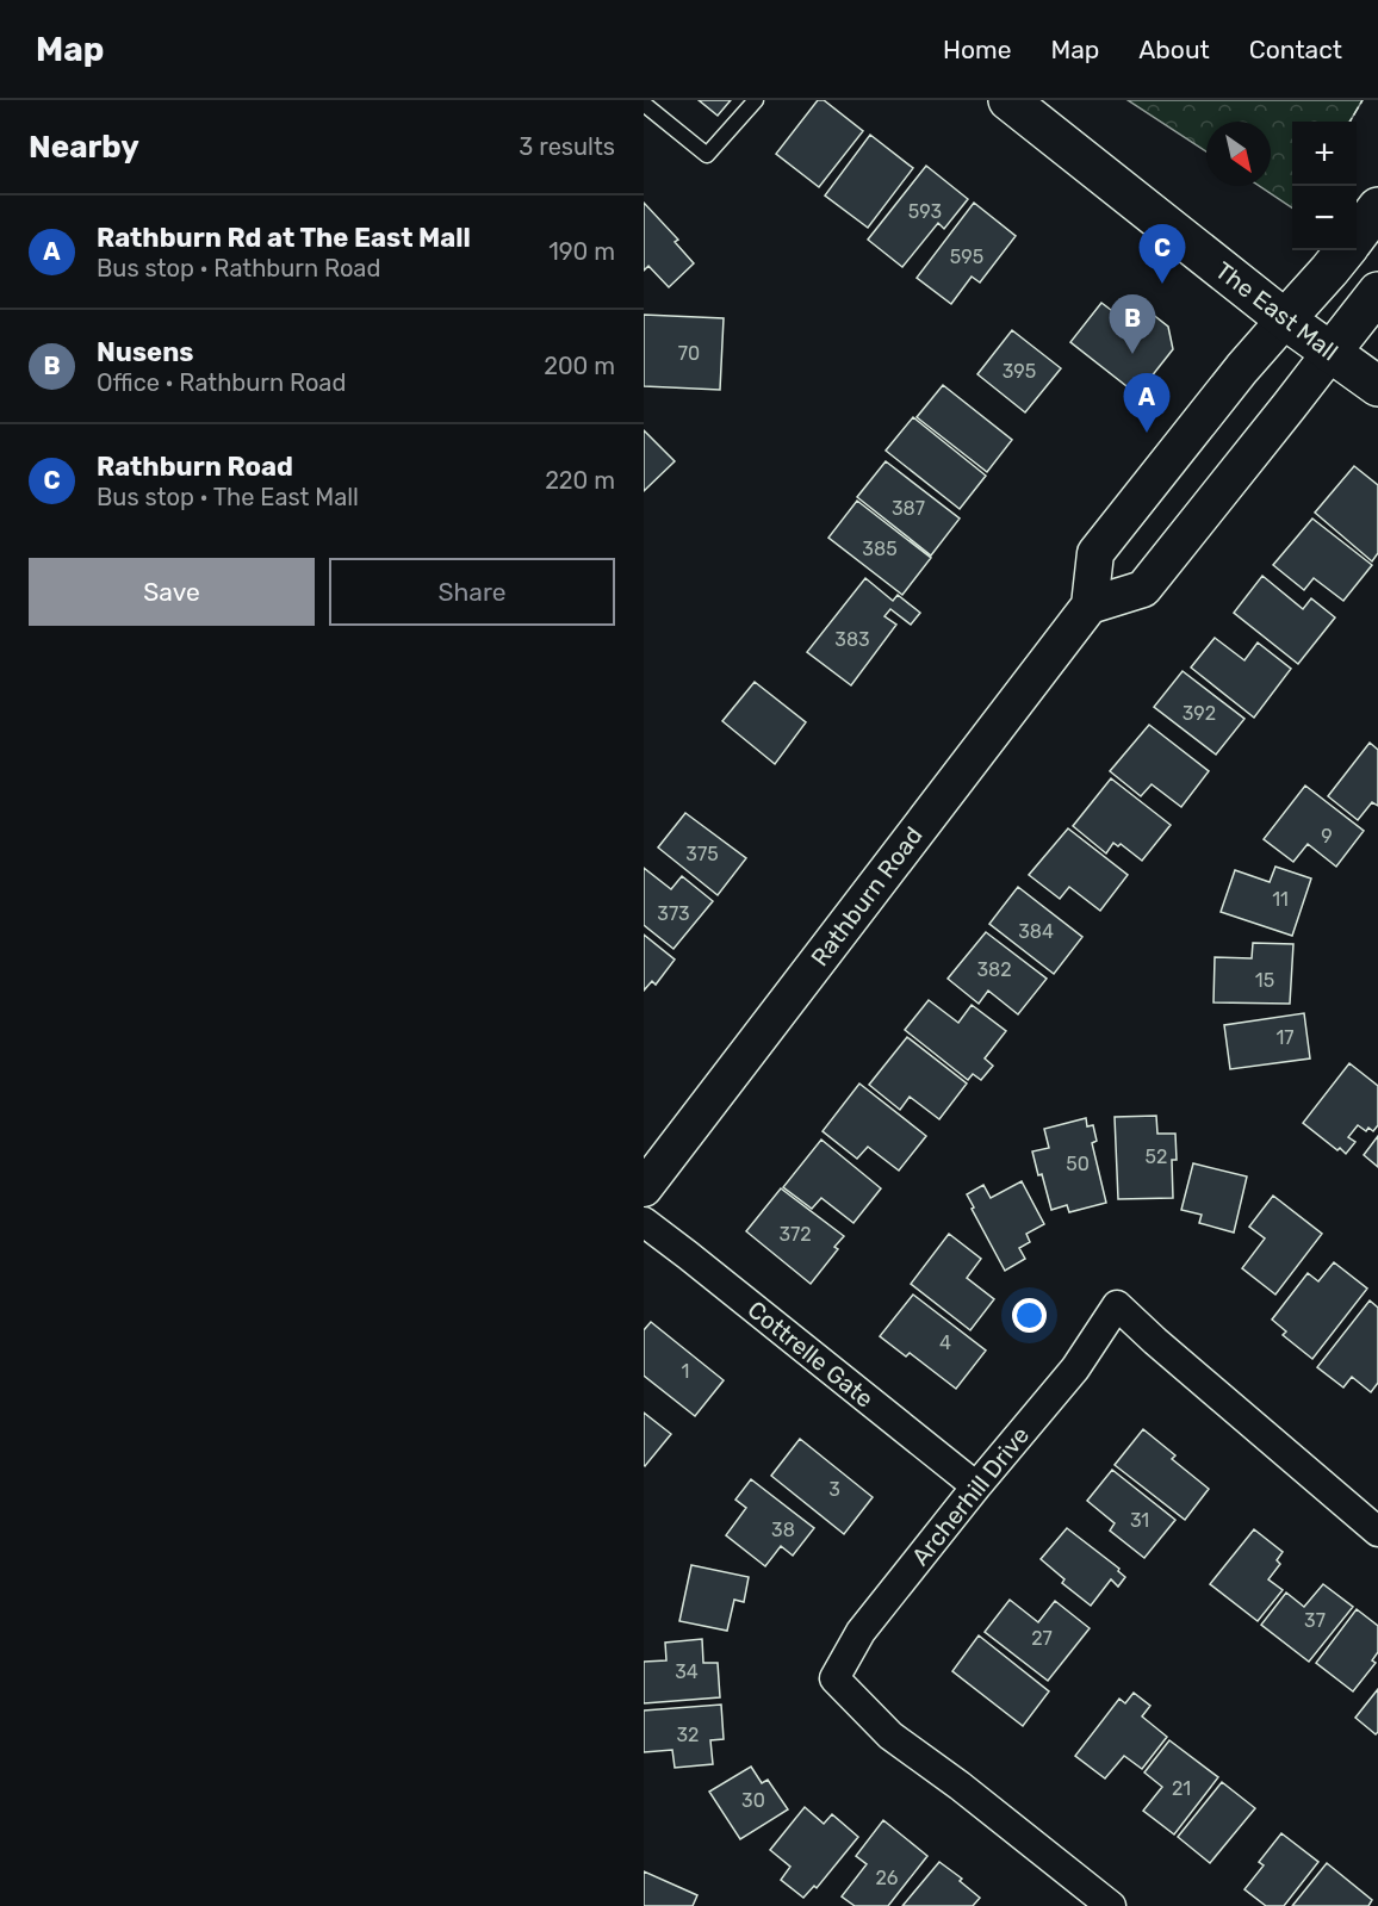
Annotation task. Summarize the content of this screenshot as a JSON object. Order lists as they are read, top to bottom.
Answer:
{
  "streets": {
    "main road": ["The East Mall"],
    "street": ["Rathburn Road", "Cottrelle Gate", "Archerhill Drive"]
  },
  "crossings": [
    ["Cottrelle Gate", "Archerhill Drive"]
  ],
  "house_numbers": [
    "593",
    "595",
    "70",
    "395",
    "387",
    "385",
    "383",
    "392",
    "9",
    "375",
    "11",
    "373",
    "384",
    "382",
    "15",
    "17",
    "52",
    "50",
    "372",
    "4",
    "1",
    "3",
    "31",
    "38",
    "37",
    "27",
    "34",
    "32",
    "21",
    "30",
    "26"
  ],
  "north": "bottom right",
  "page": {
    "header": "Map",
    "nav": [
      "Home",
      "Map",
      "About",
      "Contact"
    ],
    "heading": ["Nearby", "3 results"],
    "map_buttons": ["+", "−"],
    "list": [
      {
        "mark": "A",
        "name": "Rathburn Rd at The East Mall",
        "note": "Bus stop · Rathburn Road",
        "value": "190 m"
      },
      {
        "mark": "B",
        "name": "Nusens",
        "note": "Office · Rathburn Road",
        "value": "200 m"
      },
      {
        "mark": "C",
        "name": "Rathburn Road",
        "note": "Bus stop · The East Mall",
        "value": "220 m"
      }
    ],
    "pins": ["C", "B", "A"],
    "buttons": ["Save", "Share"]
  }
}
